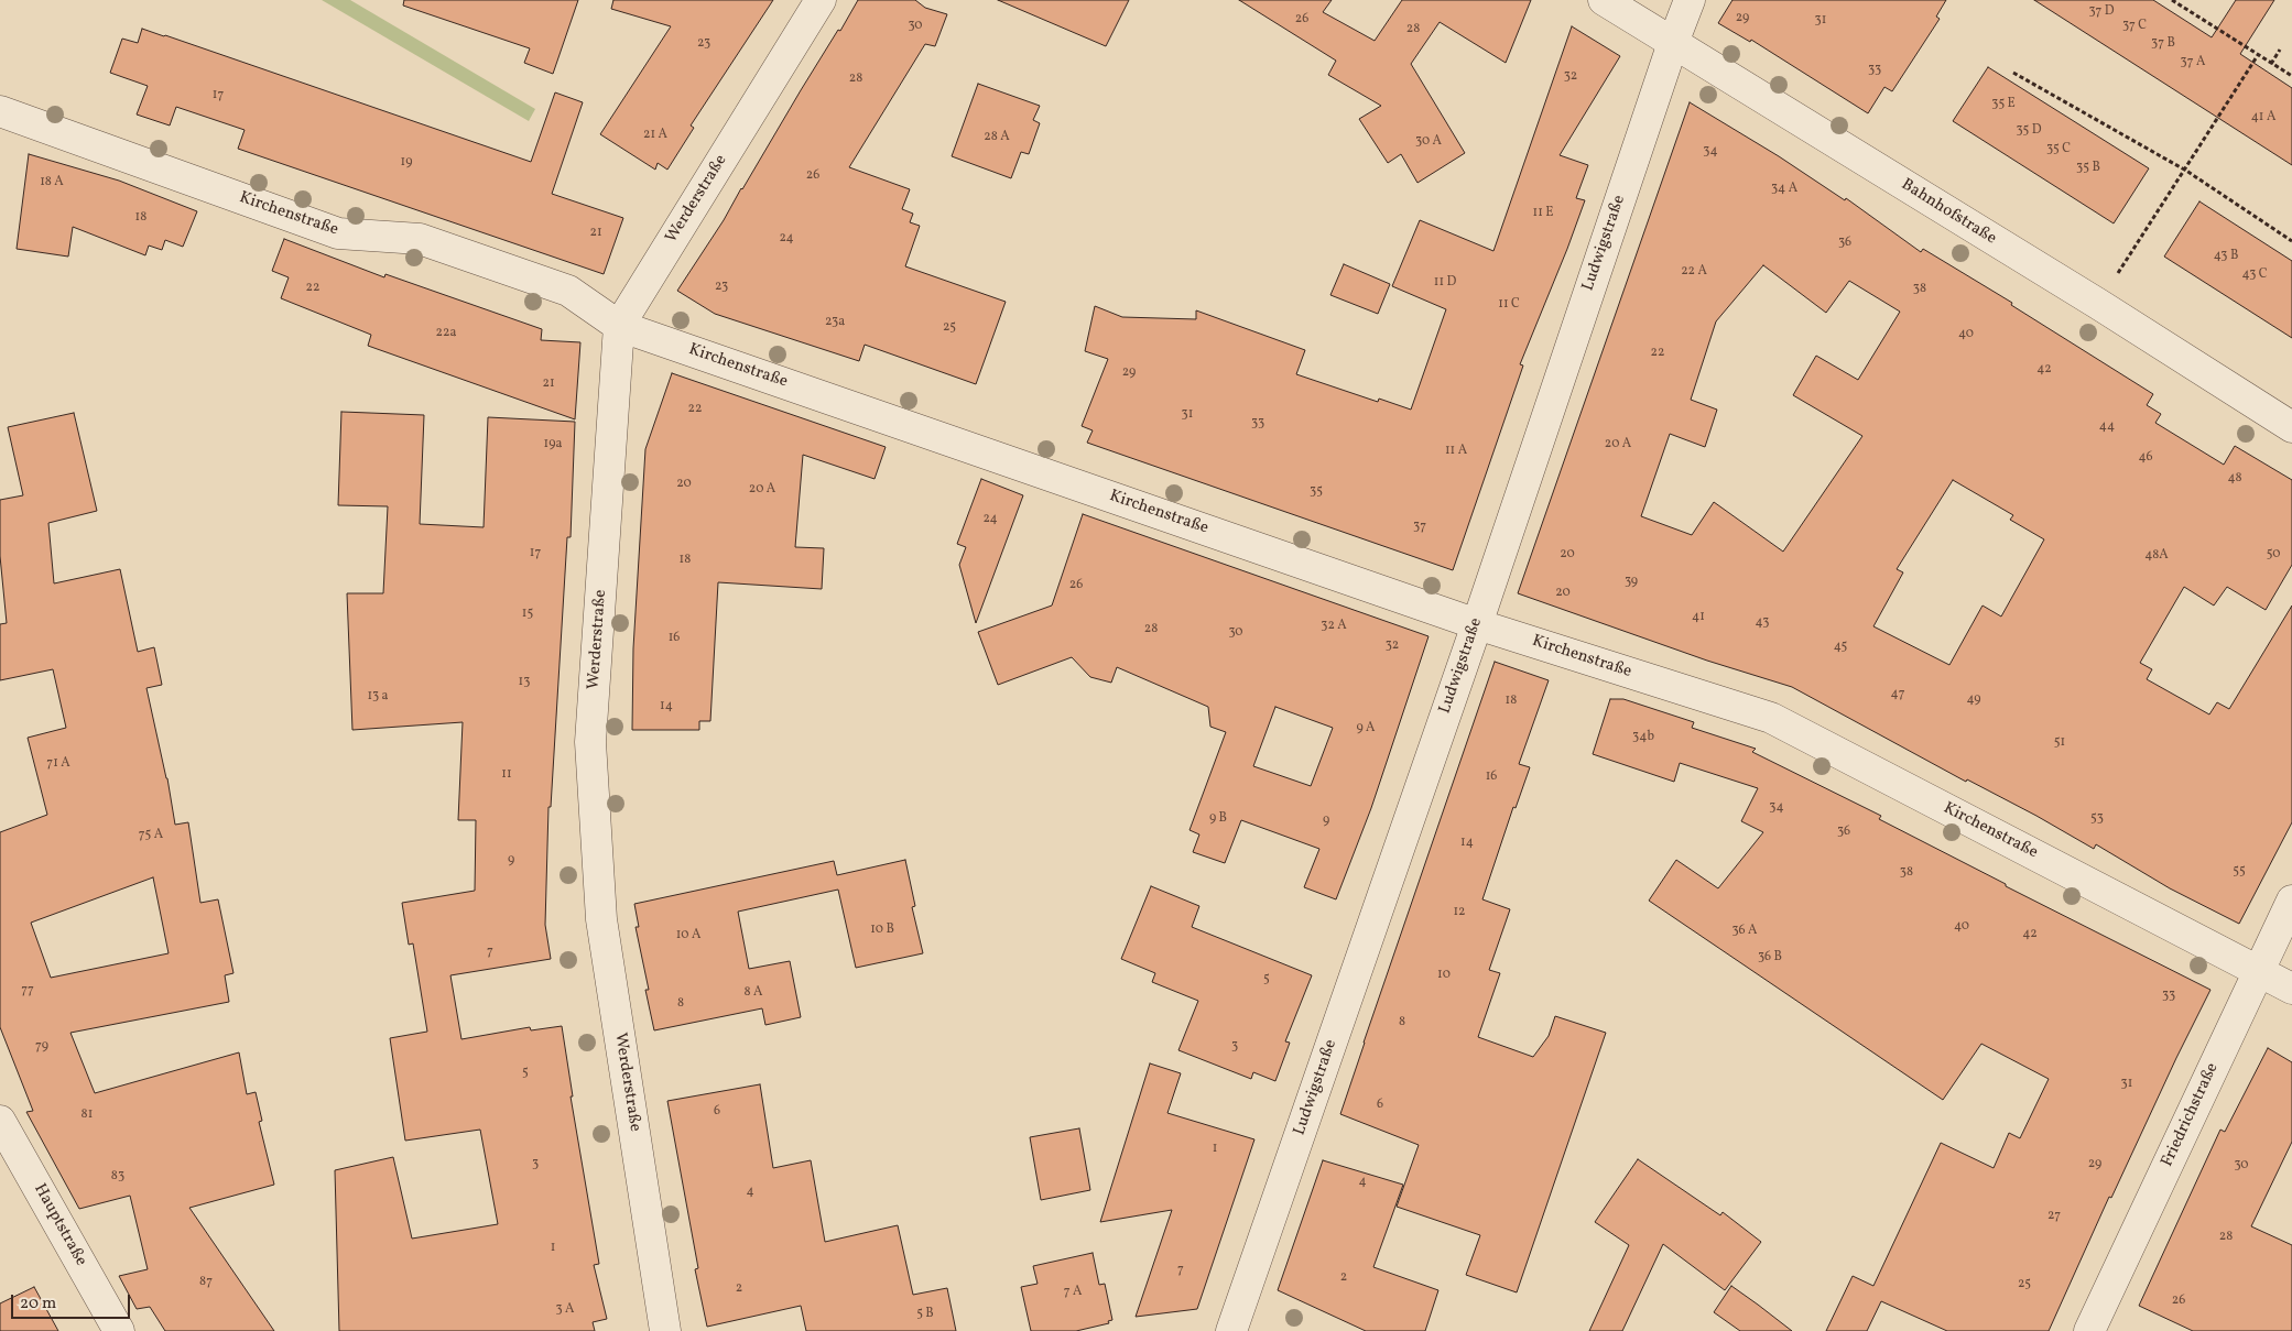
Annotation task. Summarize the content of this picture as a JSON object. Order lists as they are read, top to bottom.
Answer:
{
  "streets": {
    "street": [
      "Werderstraße",
      "Bahnhofstraße",
      "Kirchenstraße",
      "Ludwigstraße",
      "Friedrichstraße",
      "Hauptstraße"
    ]
  },
  "crossings": [
    ["Werderstraße", "Kirchenstraße"],
    ["Bahnhofstraße", "Ludwigstraße"],
    ["Kirchenstraße", "Ludwigstraße"],
    ["Kirchenstraße", "Friedrichstraße"]
  ],
  "house_numbers": [
    "37 D",
    "29",
    "26",
    "31",
    "30",
    "37 C",
    "28",
    "23",
    "37 B",
    "37 A",
    "33",
    "32",
    "28",
    "17",
    "35 E",
    "41 A",
    "35 D",
    "21 A",
    "28 A",
    "30 A",
    "35 C",
    "34",
    "19",
    "35 B",
    "26",
    "18 A",
    "34 A",
    "11 E",
    "18",
    "21",
    "24",
    "36",
    "43 B",
    "22 A",
    "43 C",
    "11 D",
    "23",
    "22",
    "38",
    "11 C",
    "23a",
    "25",
    "22a",
    "40",
    "22",
    "42",
    "29",
    "21",
    "22",
    "31",
    "33",
    "44",
    "19a",
    "20 A",
    "11 A",
    "46",
    "48",
    "20",
    "20 A",
    "35",
    "24",
    "37",
    "17",
    "20",
    "50",
    "48A",
    "18",
    "39",
    "26",
    "20",
    "15",
    "41",
    "43",
    "32 A",
    "28",
    "30",
    "16",
    "32",
    "45",
    "13",
    "47",
    "13 a",
    "49",
    "18",
    "14",
    "9 A",
    "34b",
    "51",
    "71 A",
    "11",
    "16",
    "34",
    "9 B",
    "53",
    "9",
    "36",
    "75 A",
    "14",
    "9",
    "55",
    "38",
    "12",
    "40",
    "10 B",
    "36 A",
    "42",
    "10 A",
    "7",
    "36 B",
    "10",
    "5",
    "77",
    "8 A",
    "33",
    "8",
    "8",
    "79",
    "3",
    "5",
    "31",
    "6",
    "6",
    "81",
    "1",
    "3",
    "29",
    "30",
    "83",
    "4",
    "4",
    "27",
    "28",
    "1",
    "7",
    "2",
    "87",
    "25",
    "2",
    "7 A",
    "26",
    "3 A",
    "5 B"
  ],
  "scale_bar": "20 m"
}
